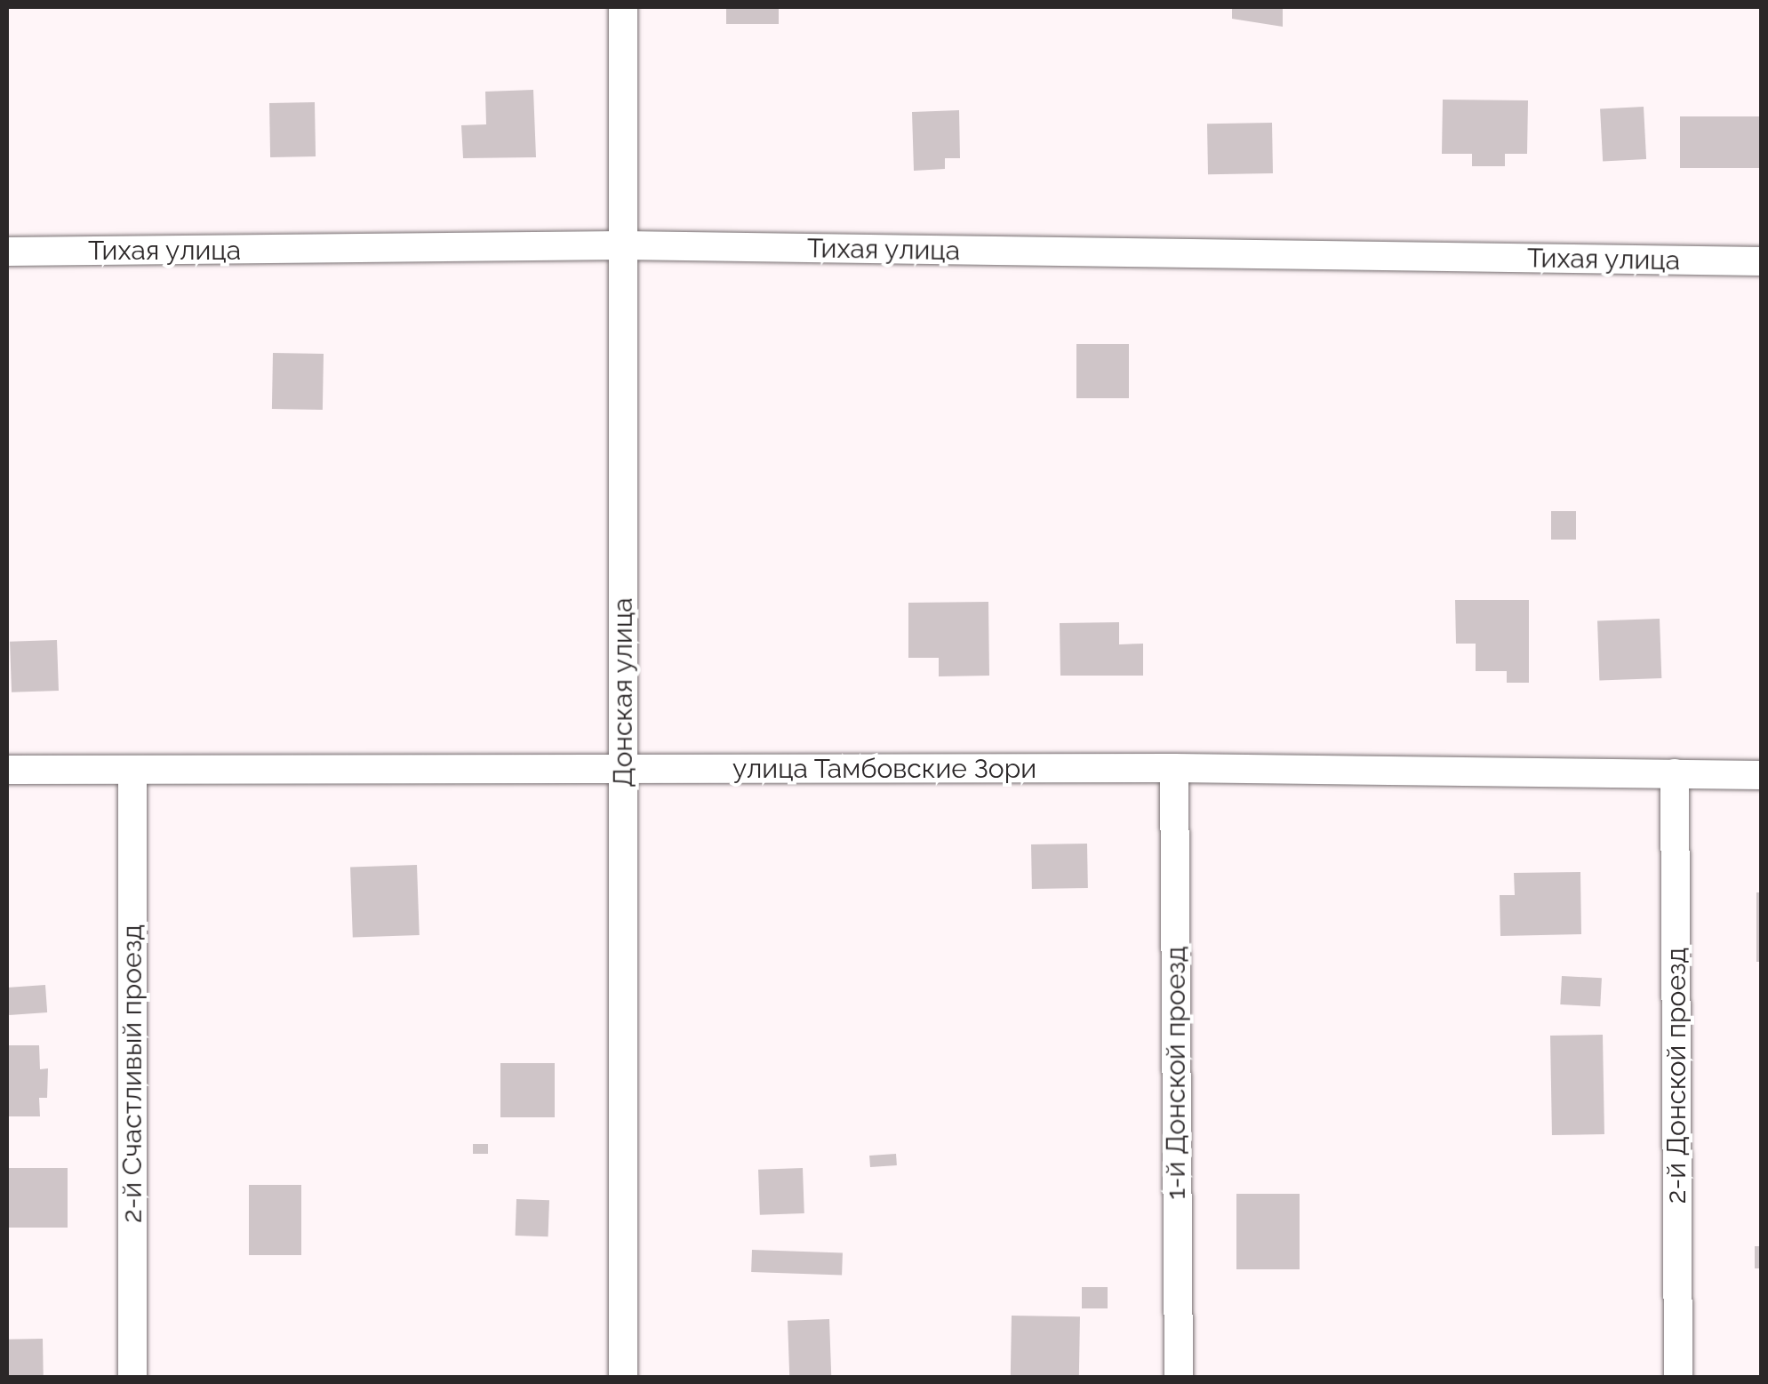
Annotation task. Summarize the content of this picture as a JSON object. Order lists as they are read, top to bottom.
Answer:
{
  "streets": {
    "street": [
      "Тихая улица",
      "Донская улица",
      "улица Тамбовские Зори",
      "1-й Донской проезд",
      "2-й Счастливый проезд",
      "2-й Донской проезд"
    ]
  },
  "crossings": [
    ["Тихая улица", "Донская улица"],
    ["Донская улица", "улица Тамбовские Зори"],
    ["улица Тамбовские Зори", "1-й Донской проезд"],
    ["улица Тамбовские Зори", "2-й Счастливый проезд"],
    ["улица Тамбовские Зори", "2-й Донской проезд"]
  ]
}
